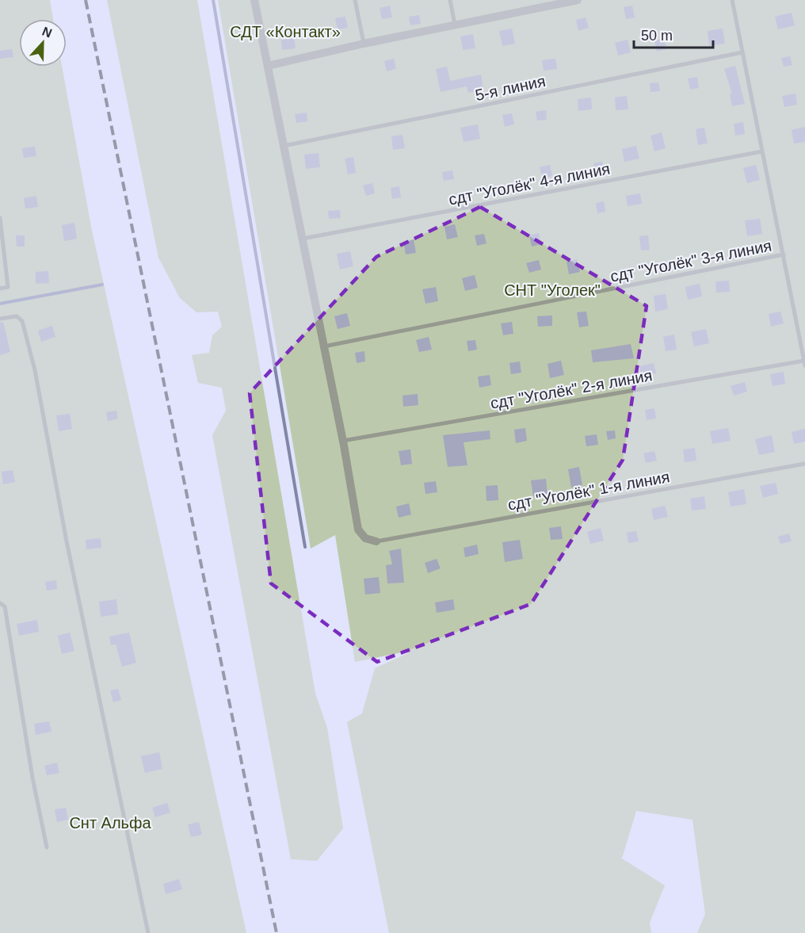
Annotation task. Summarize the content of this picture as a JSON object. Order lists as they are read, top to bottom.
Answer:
{
  "streets": {
    "lane": [
      "5-я линия",
      "сдт \"Уголёк\" 4-я линия",
      "сдт \"Уголёк\" 3-я линия",
      "сдт \"Уголёк\" 2-я линия",
      "сдт \"Уголёк\" 1-я линия"
    ]
  },
  "parks": ["СДТ «Контакт»", "СНТ \"Уголек\"", "Снт Альфа"],
  "scale_bar": "50 m",
  "north": "top"
}
